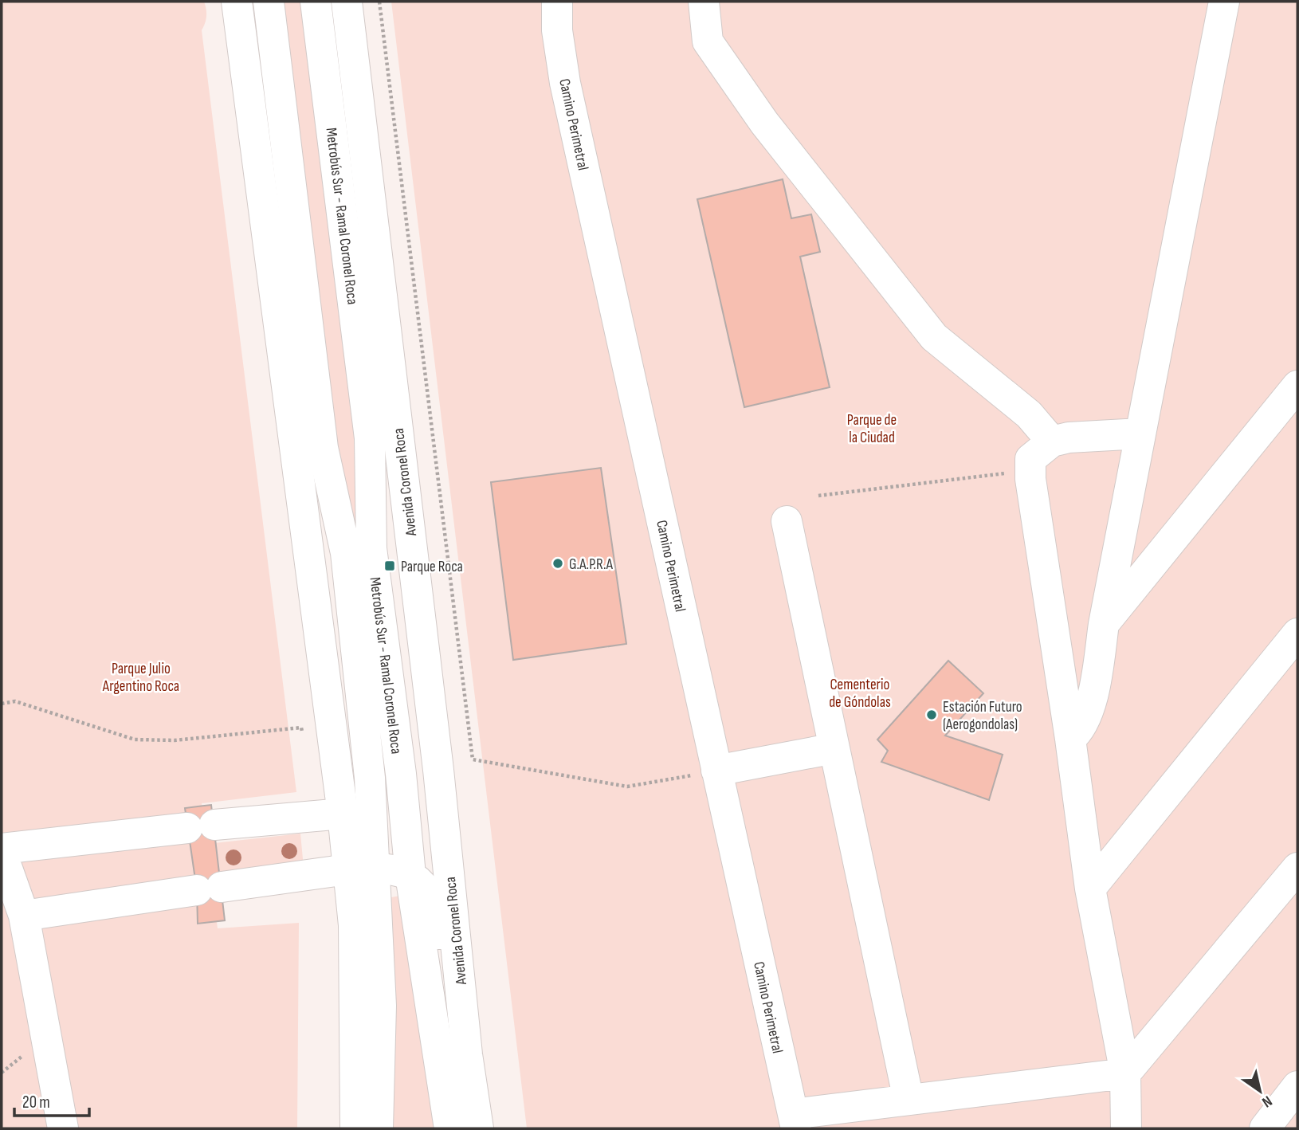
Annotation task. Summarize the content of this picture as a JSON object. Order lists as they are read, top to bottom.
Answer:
{
  "streets": {
    "street": ["Camino Perimetral", "Metrobús Sur - Ramal Coronel Roca", "Avenida Coronel Roca"]
  },
  "parks": ["Parque de la Ciudad", "Parque Julio Argentino Roca", "Cementerio de Góndolas"],
  "places": {
    "other": ["G.A.P.R.A", "Estación Futuro (Aerogondolas)"],
    "transit": ["Parque Roca"]
  },
  "scale_bar": "20 m",
  "north": "bottom right"
}
